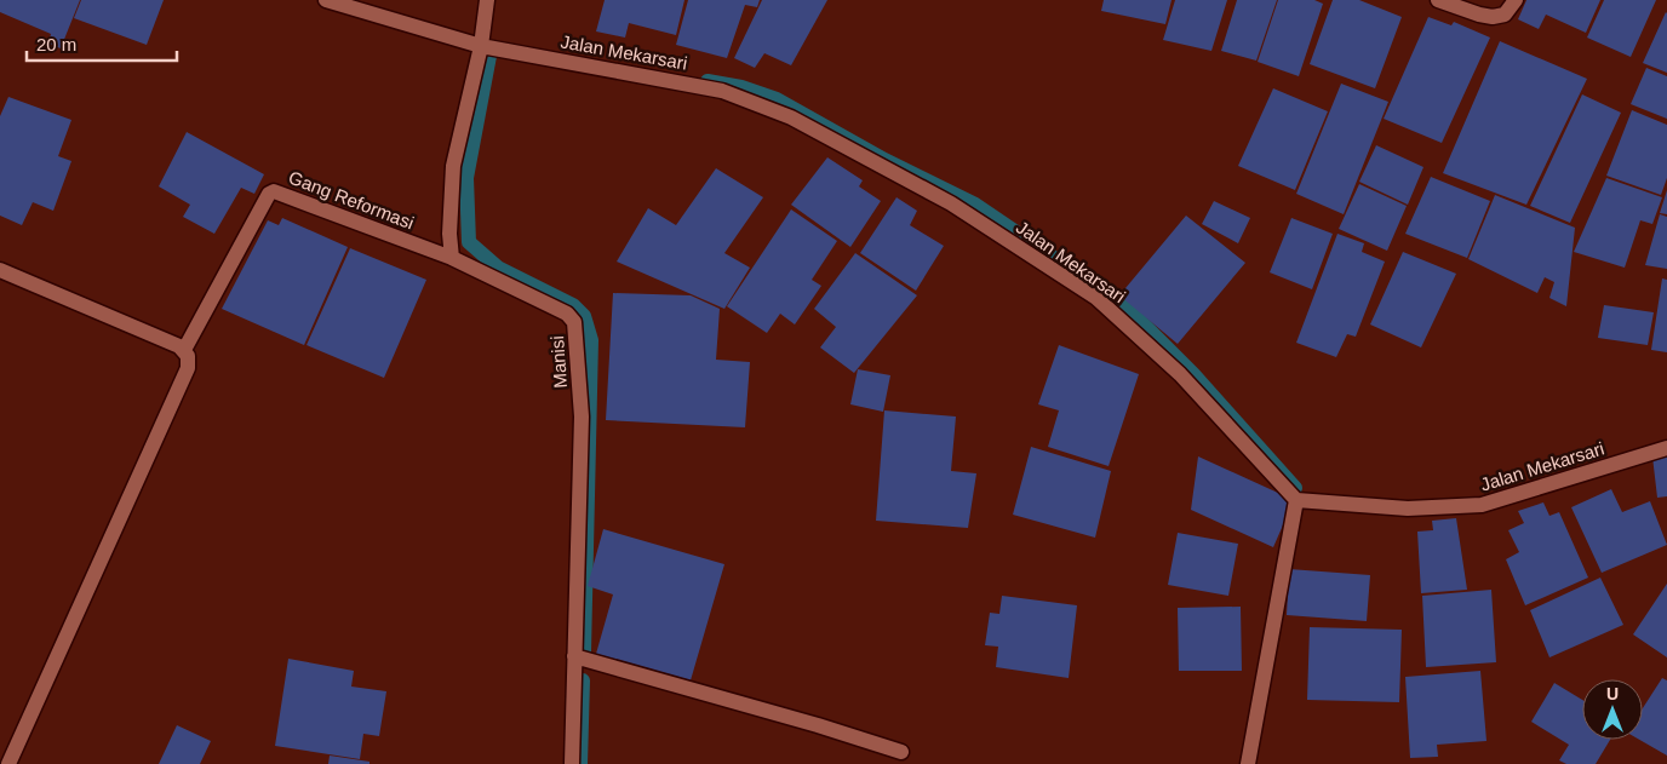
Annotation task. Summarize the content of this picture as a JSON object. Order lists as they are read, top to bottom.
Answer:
{
  "streets": {
    "street": ["Jalan Mekarsari", "Gang Reformasi", "Manisi"]
  },
  "crossings": [
    ["Gang Reformasi", "Manisi"]
  ],
  "scale_bar": "20 m",
  "north": "top"
}
